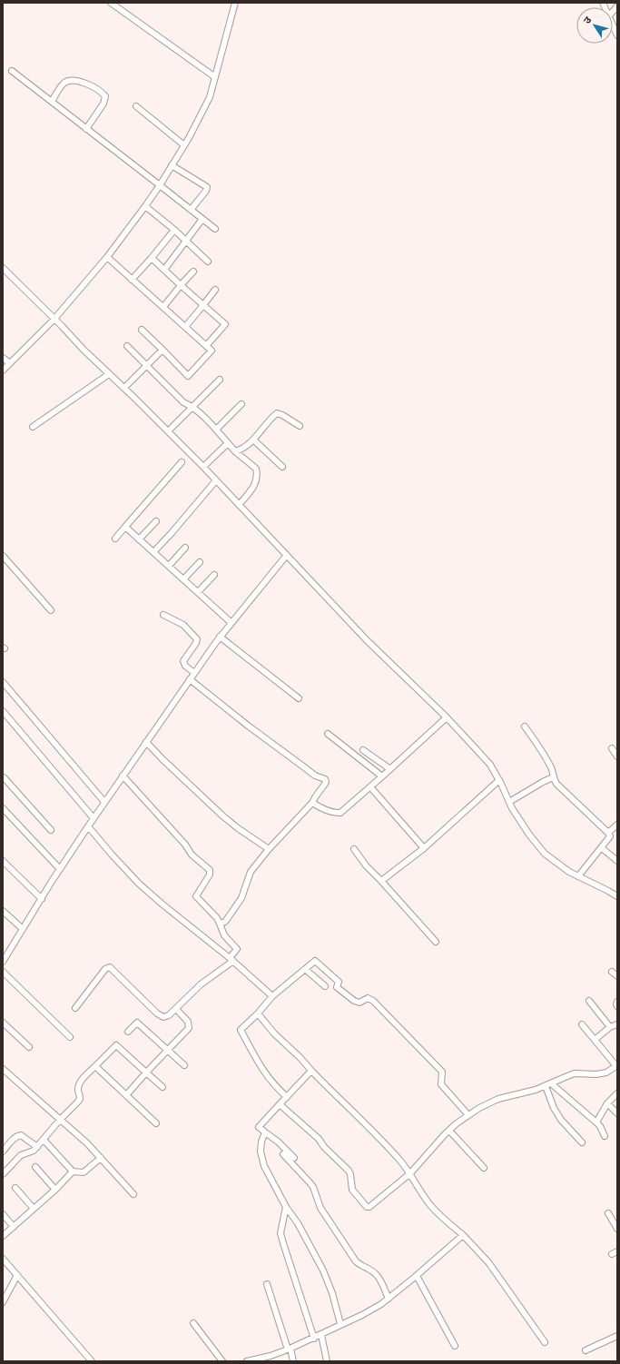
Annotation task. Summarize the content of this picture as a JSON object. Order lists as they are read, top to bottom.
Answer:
{
  "north": "top left"
}
